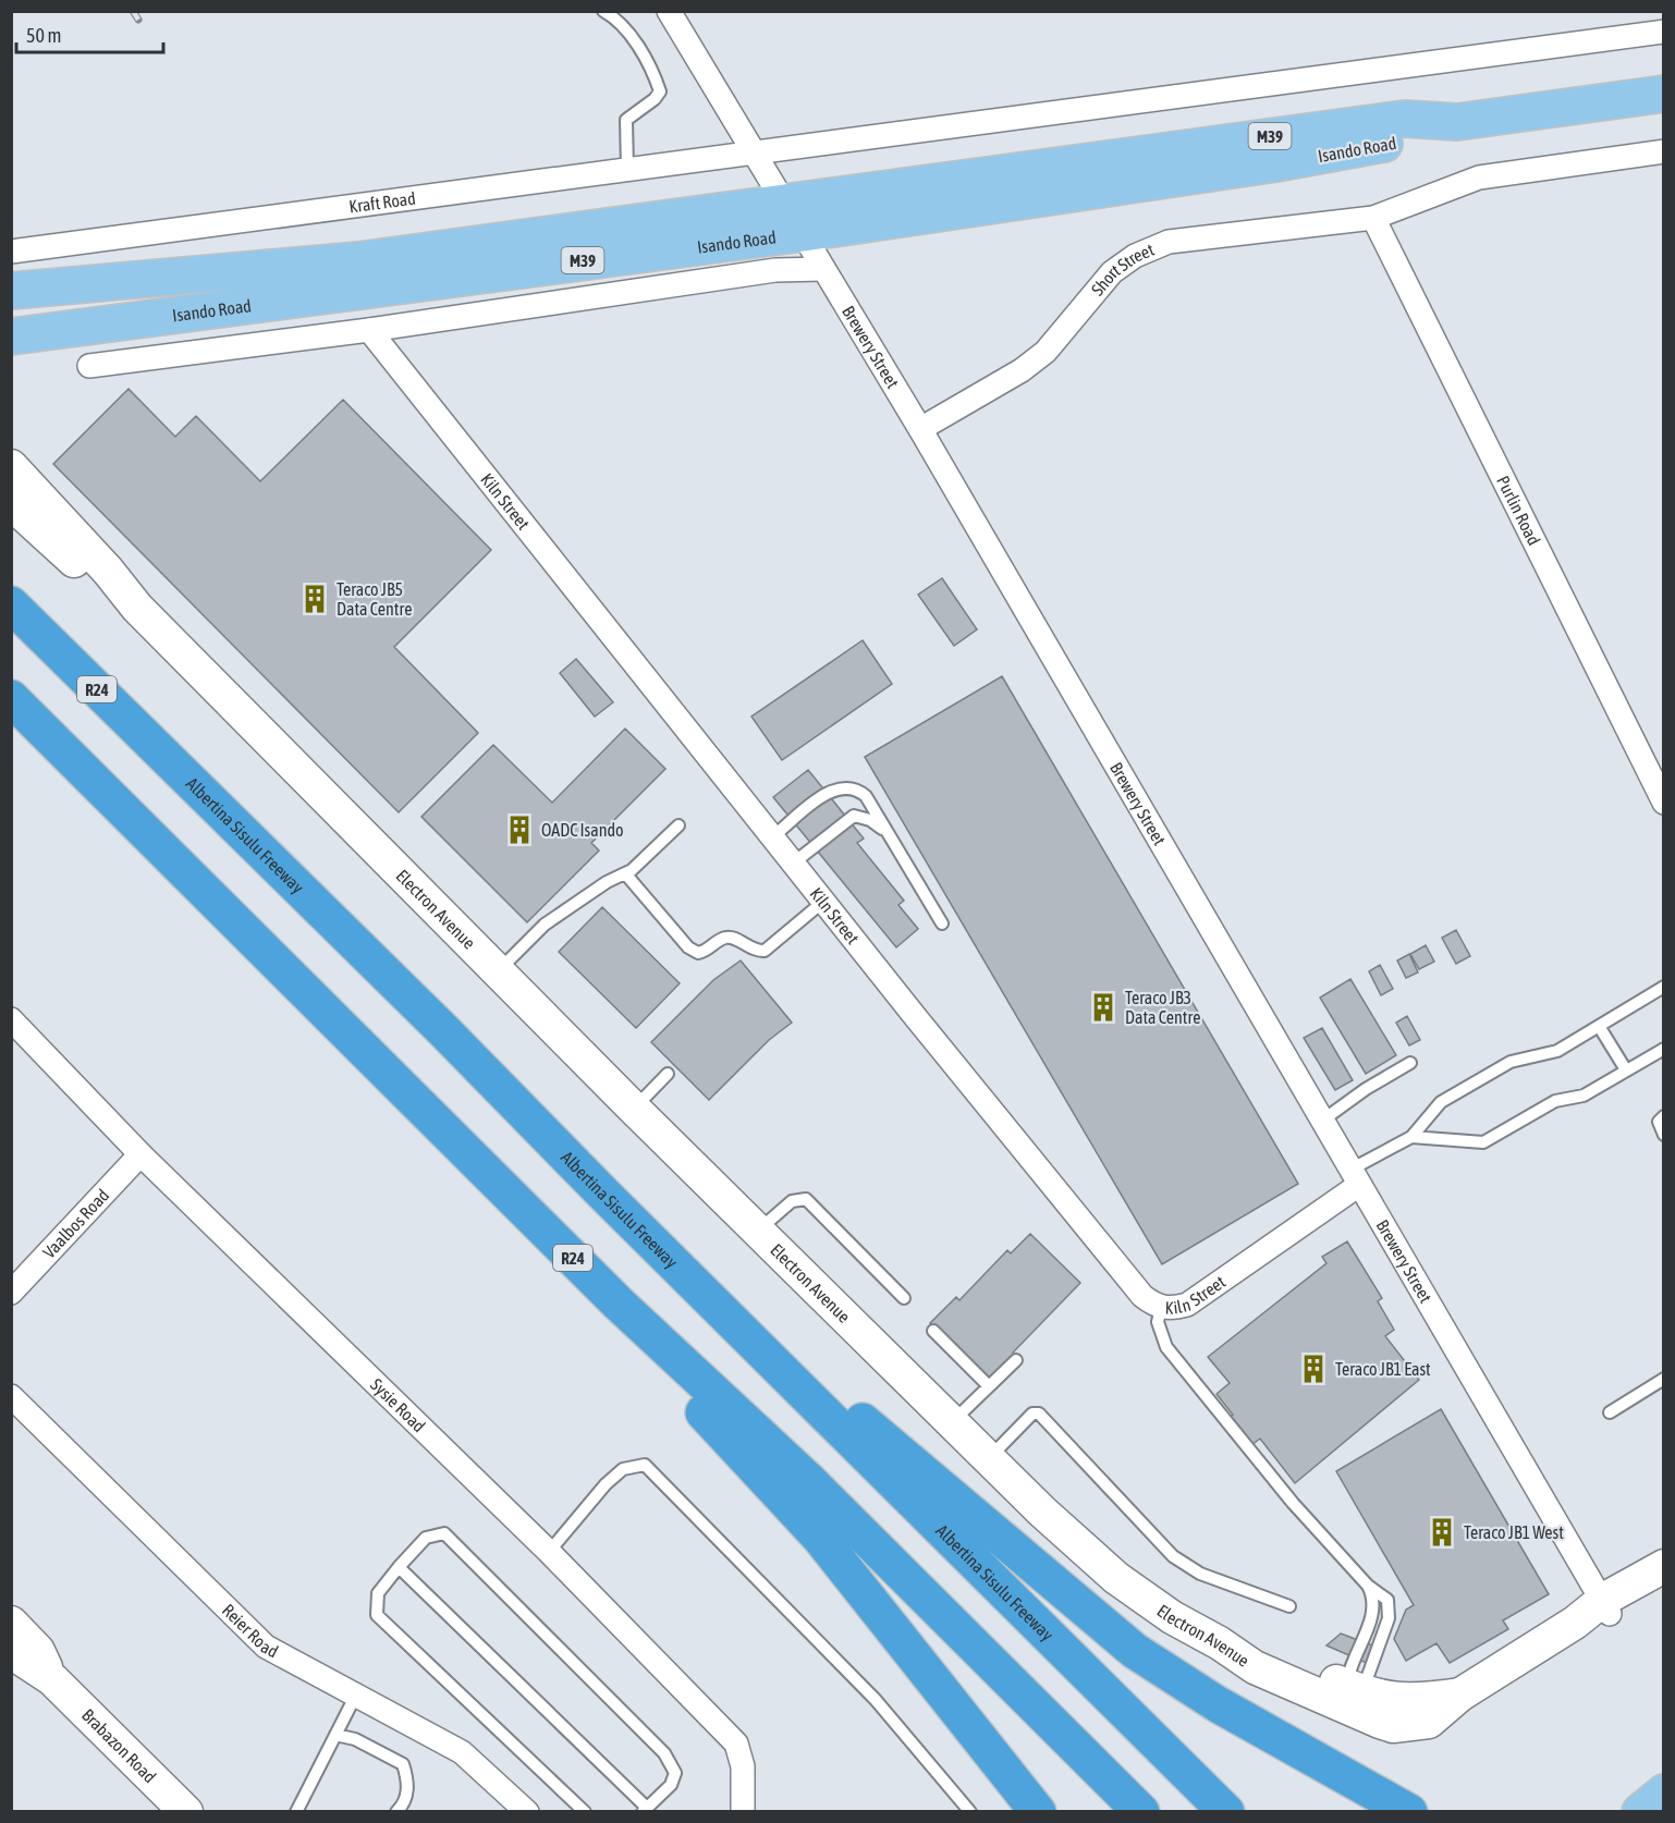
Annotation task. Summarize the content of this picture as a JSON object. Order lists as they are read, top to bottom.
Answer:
{
  "streets": {
    "highway": ["R24", "Albertina Sisulu Freeway"],
    "main road": [
      "M39",
      "Isando Road",
      "Electron Avenue",
      "Brabazon Road"
    ],
    "street": [
      "Kraft Road",
      "Short Street",
      "Brewery Street",
      "Kiln Street",
      "Purlin Road",
      "Vaalbos Road",
      "Sysie Road",
      "Reier Road"
    ]
  },
  "crossings": [
    ["Isando Road", "Brewery Street"],
    ["Kraft Road", "Brewery Street"],
    ["Short Street", "Brewery Street"],
    ["Short Street", "Purlin Road"],
    ["Brewery Street", "Kiln Street"],
    ["Brewery Street", "Electron Avenue"],
    ["Vaalbos Road", "Sysie Road"]
  ],
  "places": {
    "building": [
      "Teraco JB5 Data Centre",
      "OADC Isando",
      "Teraco JB3 Data Centre",
      "Teraco JB1 East",
      "Teraco JB1 West"
    ]
  },
  "scale_bar": "50 m"
}
